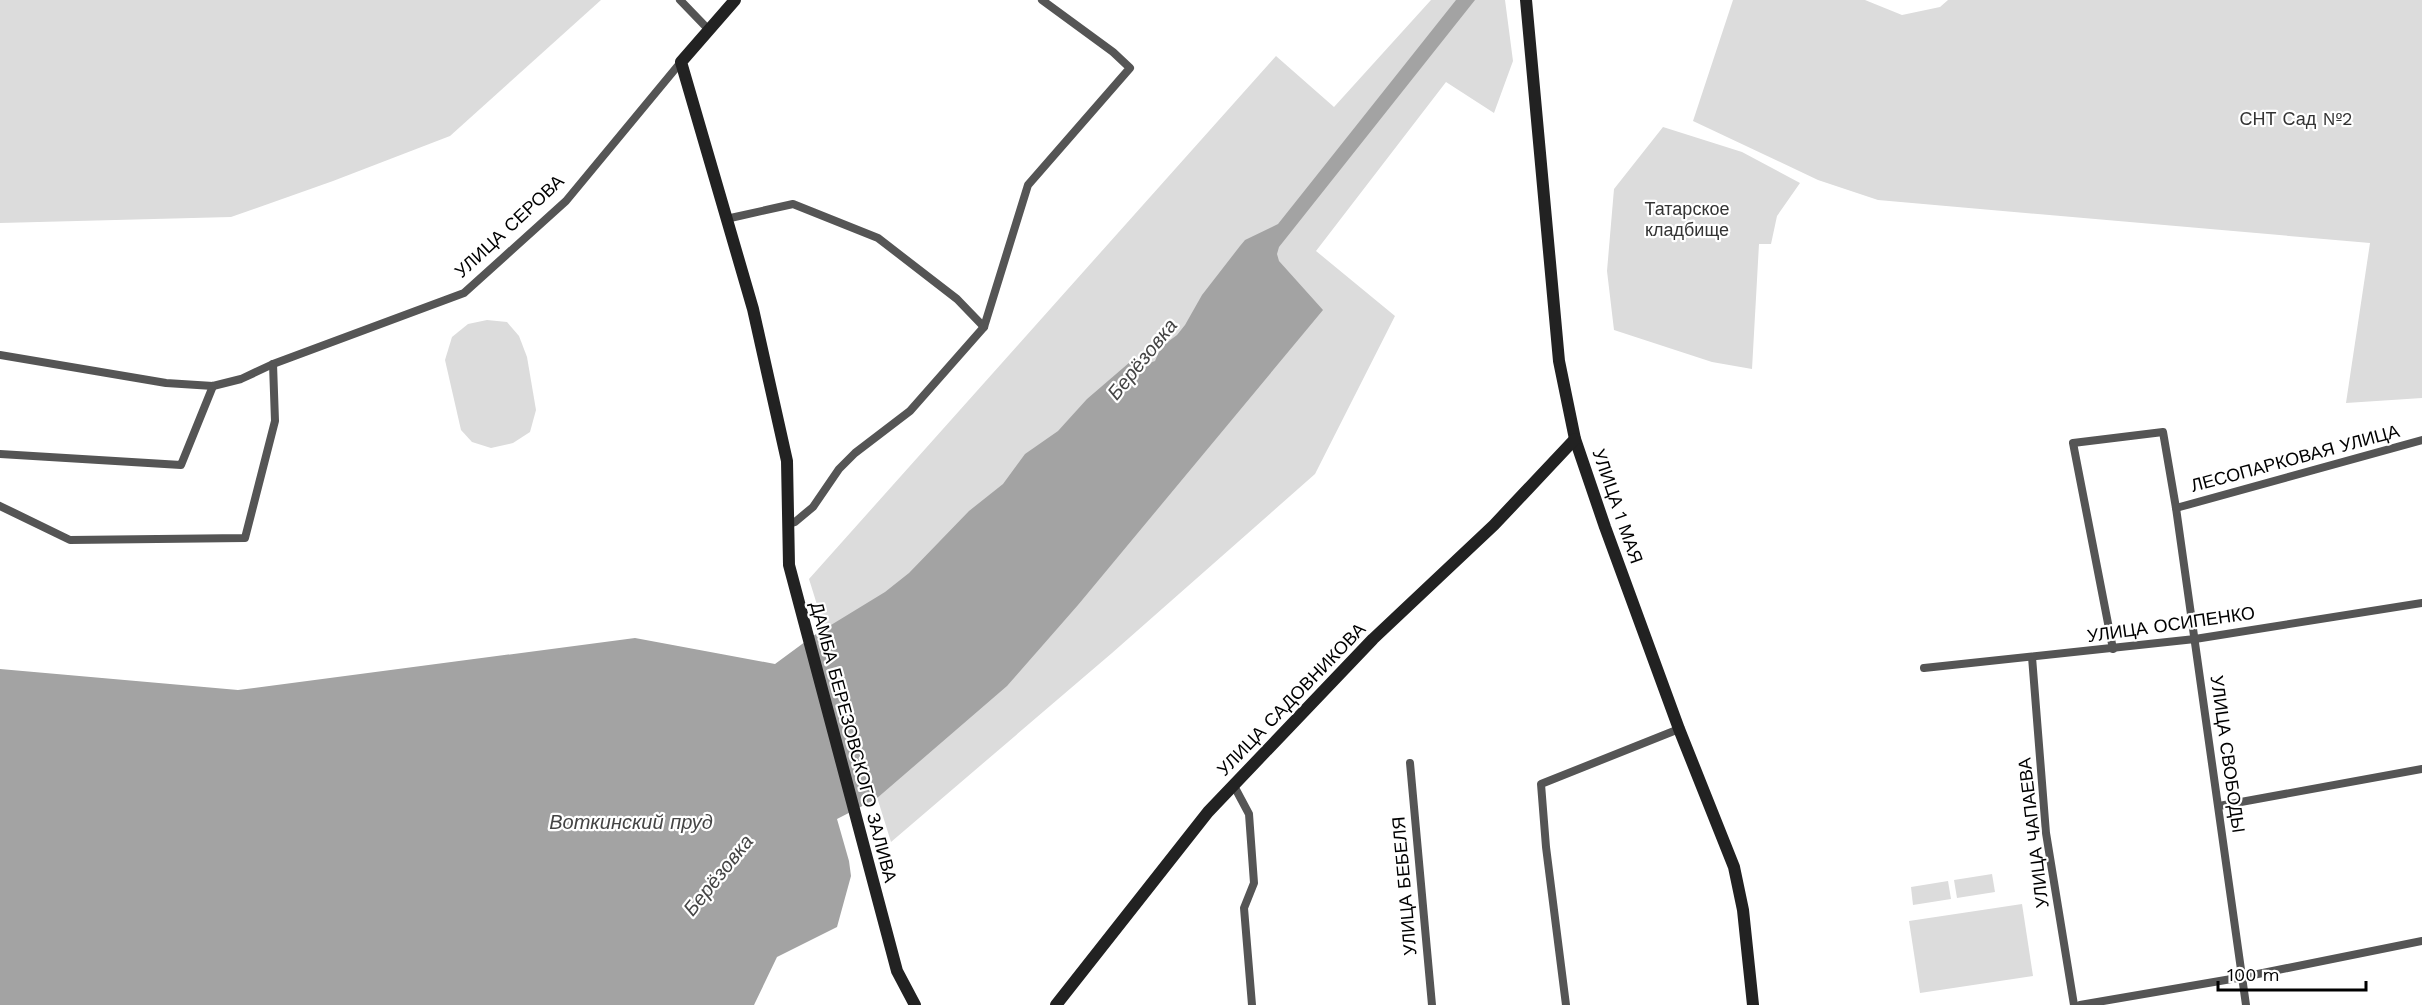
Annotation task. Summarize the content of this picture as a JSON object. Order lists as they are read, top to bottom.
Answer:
{
  "streets": {
    "main road": [
      "УЛИЦА СЕРОВА",
      "УЛИЦА 1 МАЯ",
      "УЛИЦА САДОВНИКОВА",
      "ДАМБА БЕРЕЗОВСКОГО ЗАЛИВА"
    ],
    "street": [
      "ЛЕСОПАРКОВАЯ УЛИЦА",
      "УЛИЦА ОСИПЕНКО",
      "УЛИЦА СВОБОДЫ",
      "УЛИЦА ЧАПАЕВА",
      "УЛИЦА БЕБЕЛЯ"
    ]
  },
  "crossings": [
    ["ЛЕСОПАРКОВАЯ УЛИЦА", "УЛИЦА СВОБОДЫ"],
    ["УЛИЦА 1 МАЯ", "УЛИЦА САДОВНИКОВА"],
    ["УЛИЦА ОСИПЕНКО", "УЛИЦА СВОБОДЫ"],
    ["УЛИЦА ОСИПЕНКО", "УЛИЦА ЧАПАЕВА"]
  ],
  "water": ["Берёзовка", "Воткинский пруд"],
  "parks": ["СНТ Сад №2", "Татарское кладбище"],
  "scale_bar": "100 m"
}
